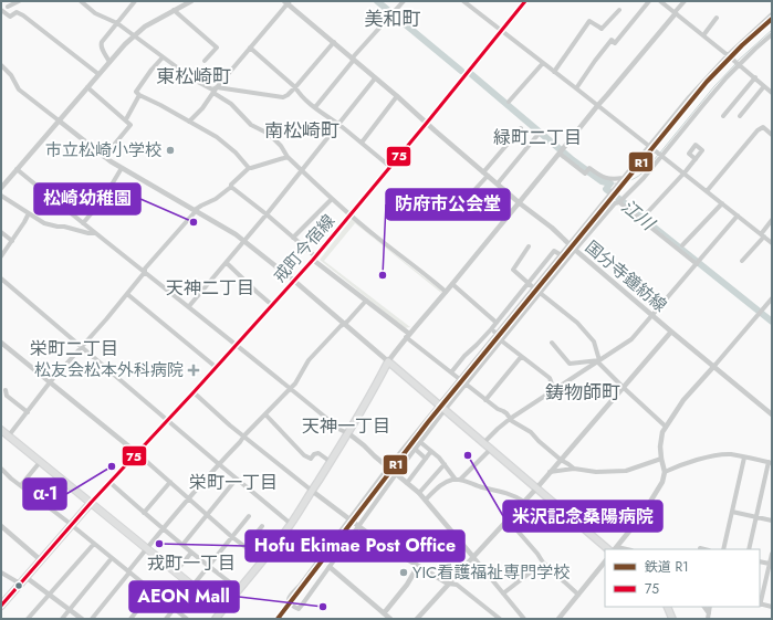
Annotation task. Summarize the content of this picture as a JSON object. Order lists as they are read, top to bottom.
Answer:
{
  "streets": {
    "street": ["戒町今宿線", "国分寺鐘紡線"]
  },
  "crossings": [
    ["戒町今宿線", "国分寺鐘紡線"]
  ],
  "districts": [
    "美和町",
    "東松崎町",
    "南松崎町",
    "緑町二丁目",
    "天神二丁目",
    "栄町二丁目",
    "鋳物師町",
    "天神一丁目",
    "栄町一丁目",
    "戎町一丁目"
  ],
  "water": ["江川"],
  "places": {
    "other": [
      "市立松崎小学校",
      "松崎幼稚園",
      "防府市公会堂",
      "米沢記念桑陽病院",
      "α-1",
      "Hofu Ekimae Post Office",
      "YIC看護福祉専門学校",
      "AEON Mall"
    ],
    "health": ["松友会松本外科病院"]
  },
  "lines": ["transit line 75", "rail line R1"],
  "legend": ["鉄道 R1", "75"]
}
